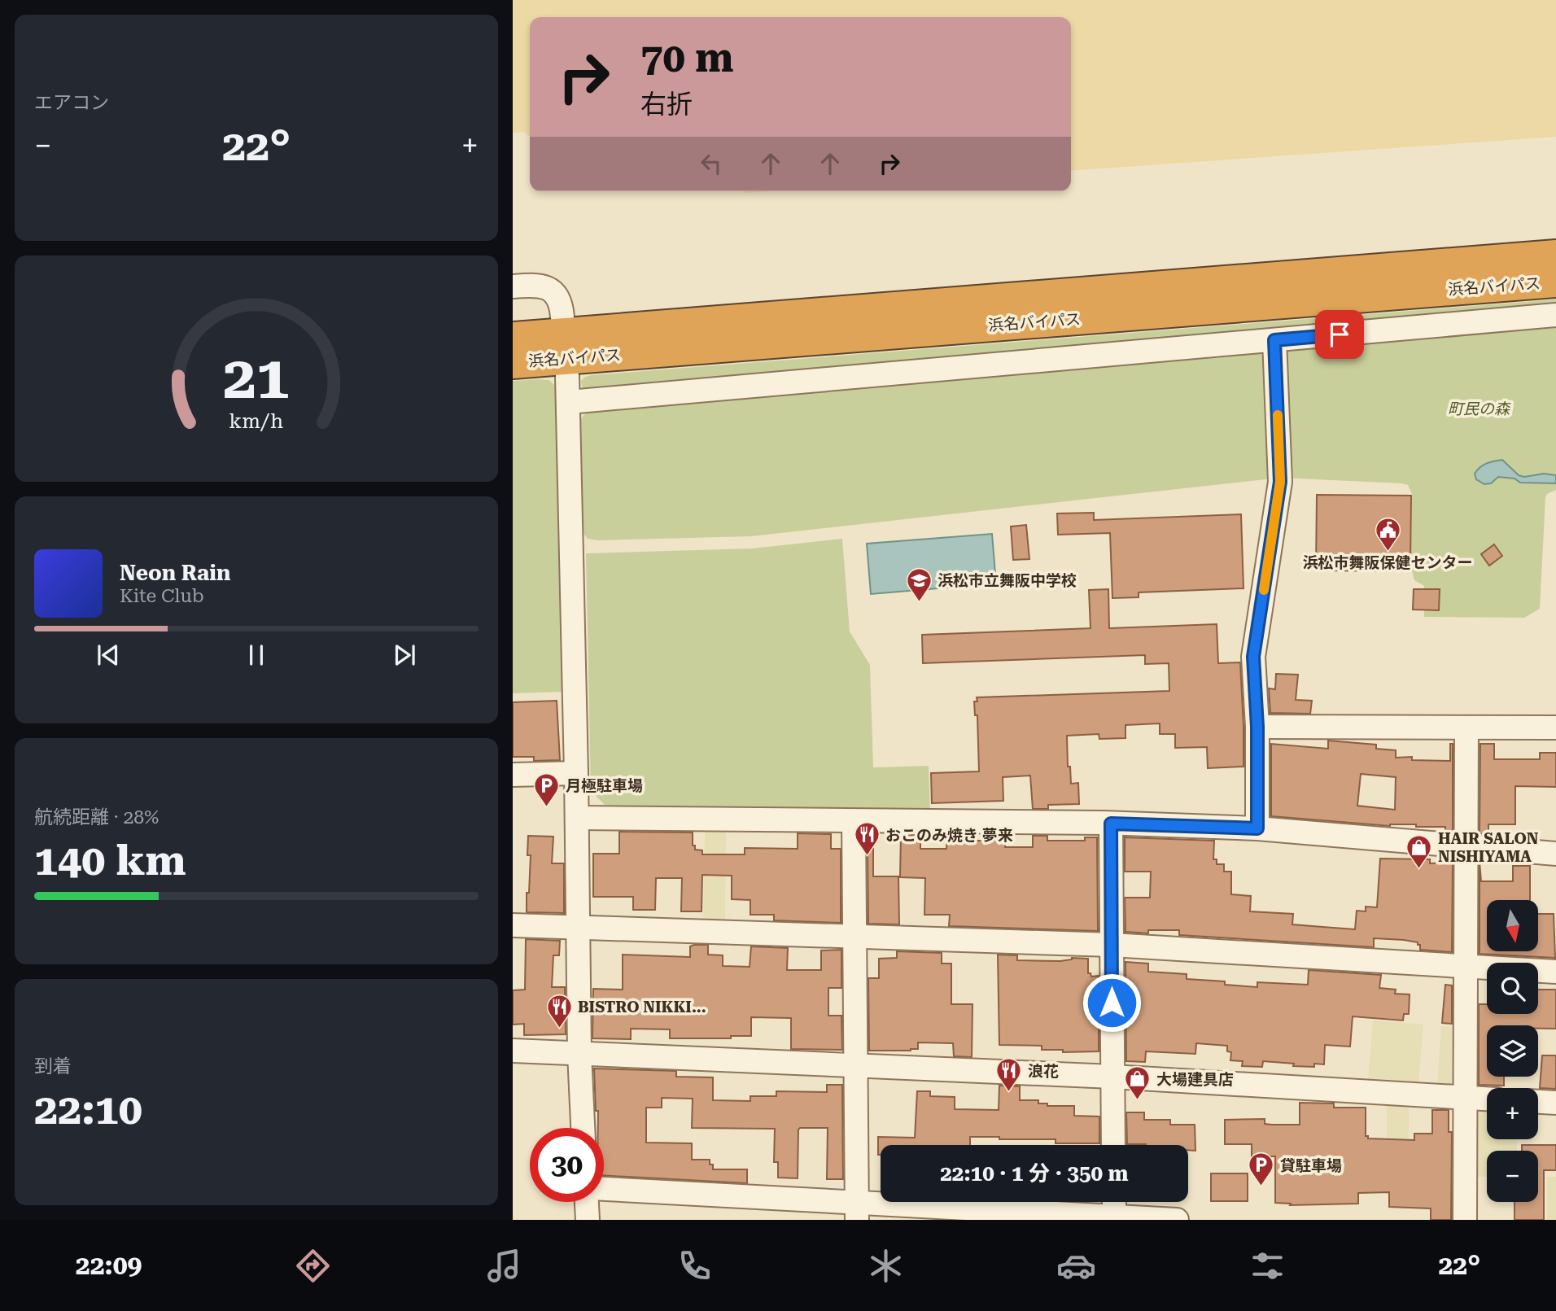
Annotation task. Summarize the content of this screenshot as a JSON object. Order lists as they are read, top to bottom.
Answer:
{
  "streets": {
    "highway": ["浜名バイパス"]
  },
  "parks": ["町民の森"],
  "places": {
    "public building": ["浜松市舞阪保健センター"],
    "school or university": ["浜松市立舞阪中学校"],
    "parking": ["月極駐車場", "貸駐車場"],
    "restaurant": ["おこのみ焼き 夢来", "BISTRO NIKKI...", "浪花"],
    "shop": ["HAIR SALON NISHIYAMA", "大場建具店"]
  },
  "north": "bottom",
  "page": {
    "tile": [
      "エアコン",
      ["航続距離 · 28%", "140 km"],
      ["到着", "22:10"]
    ],
    "turn": ["70 m", "右折"],
    "heat": ["−", "22°", "+"],
    "song": ["Neon Rain", "Kite Club"],
    "map_buttons": ["+", "−"],
    "limit": "30",
    "trip": "22:10 · 1 分 · 350 m",
    "tabs": ["22:09", "22°"],
    "gauge": ["21", "km/h"]
  }
}
